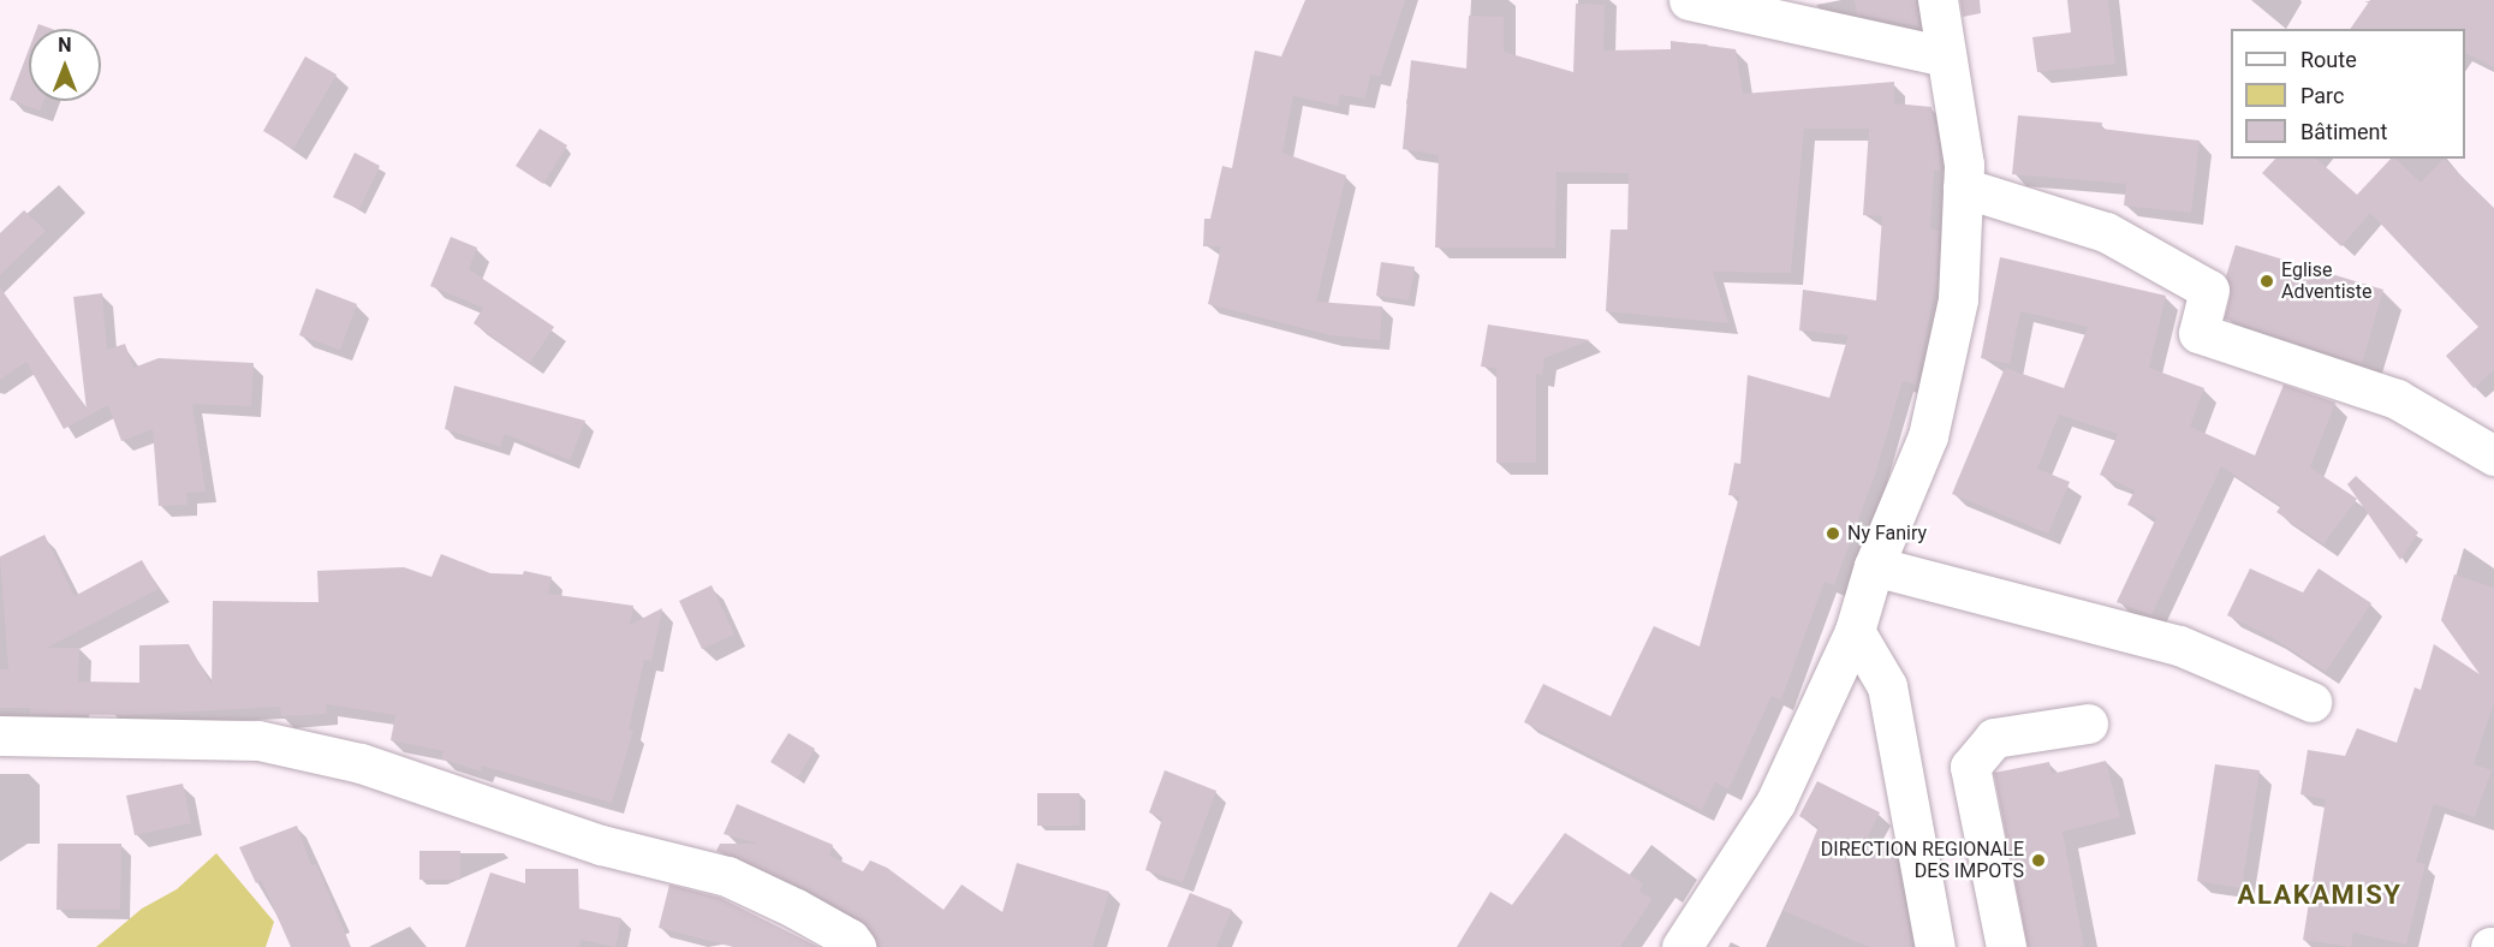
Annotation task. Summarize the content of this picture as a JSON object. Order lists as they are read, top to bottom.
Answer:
{
  "districts": ["ALAKAMISY"],
  "places": ["Eglise Adventiste", "Ny Faniry", "DIRECTION REGIONALE DES IMPOTS"],
  "legend": ["Route", "Parc", "Bâtiment"],
  "north": "top"
}
